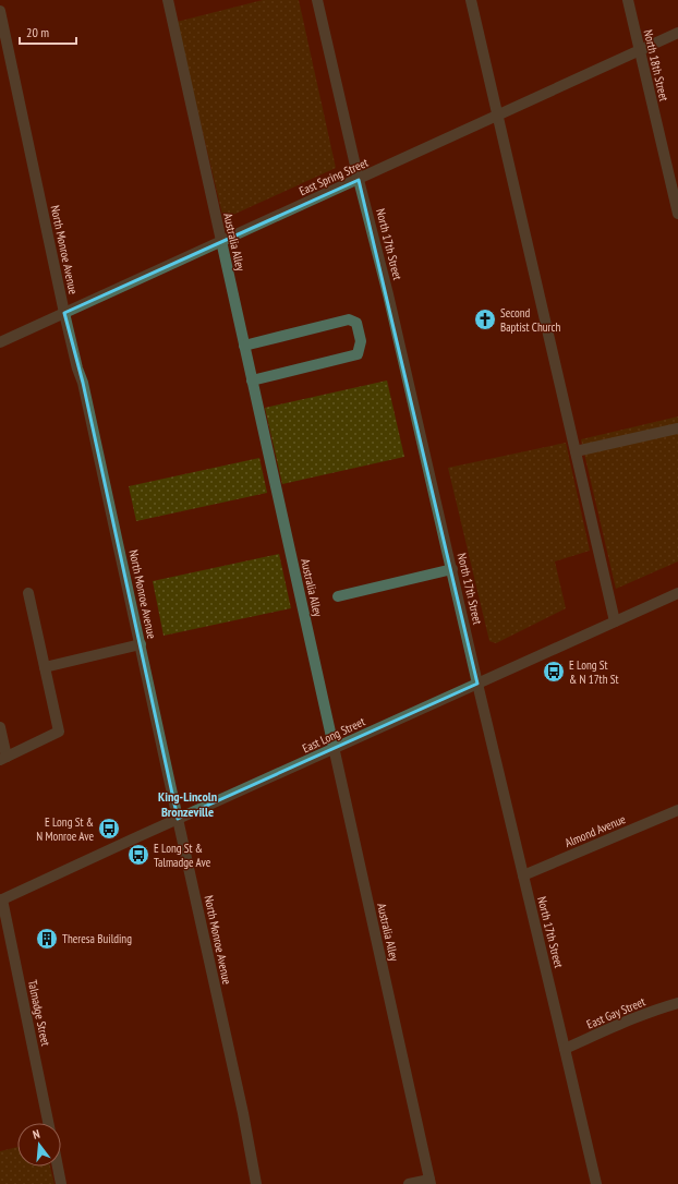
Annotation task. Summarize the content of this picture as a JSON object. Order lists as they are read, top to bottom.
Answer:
{
  "streets": {
    "street": [
      "North 18th Street",
      "East Spring Street",
      "Australia Alley",
      "North 17th Street",
      "North Monroe Avenue",
      "East Long Street",
      "Almond Avenue",
      "Talmadge Street",
      "East Gay Street"
    ]
  },
  "crossings": [
    ["North 18th Street", "East Spring Street"],
    ["East Spring Street", "Australia Alley"],
    ["East Spring Street", "North 17th Street"],
    ["East Spring Street", "North Monroe Avenue"],
    ["Australia Alley", "East Long Street"],
    ["North 17th Street", "East Long Street"],
    ["North 17th Street", "Almond Avenue"],
    ["North 17th Street", "East Gay Street"],
    ["North Monroe Avenue", "East Long Street"],
    ["East Long Street", "Talmadge Street"]
  ],
  "districts": ["King-Lincoln Bronzeville"],
  "places": {
    "church": ["Second Baptist Church"],
    "bus stop": ["E Long St & N 17th St", "E Long St & N Monroe Ave", "E Long St & Talmadge Ave"],
    "building": ["Theresa Building"]
  },
  "scale_bar": "20 m",
  "north": "top"
}
